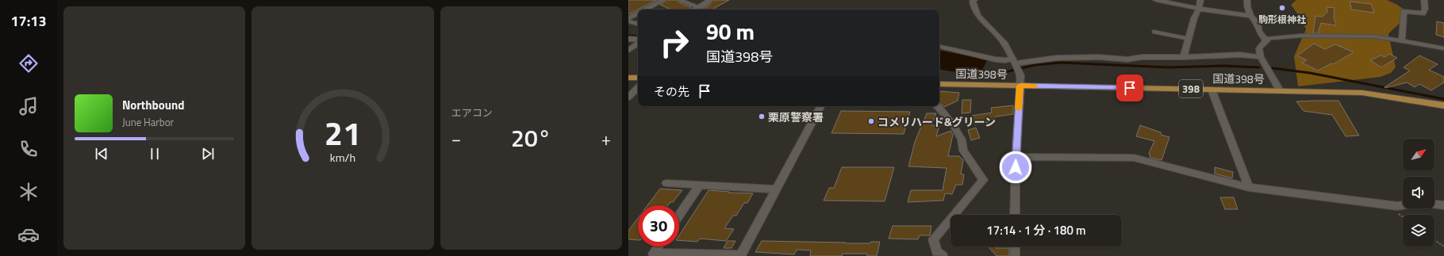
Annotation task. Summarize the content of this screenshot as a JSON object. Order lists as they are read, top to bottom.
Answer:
{
  "streets": {
    "highway": ["国道398号", "398"]
  },
  "places": ["駒形根神社", "栗原警察署", "コメリハード&グリーン"],
  "north": "top right",
  "page": {
    "tabs": "17:13",
    "tile": "エアコン",
    "turn": ["90 m", "国道398号"],
    "then": "その先",
    "song": ["Northbound", "June Harbor"],
    "heat": ["−", "20°", "+"],
    "limit": "30",
    "trip": "17:14 · 1 分 · 180 m",
    "gauge": ["21", "km/h"]
  }
}
